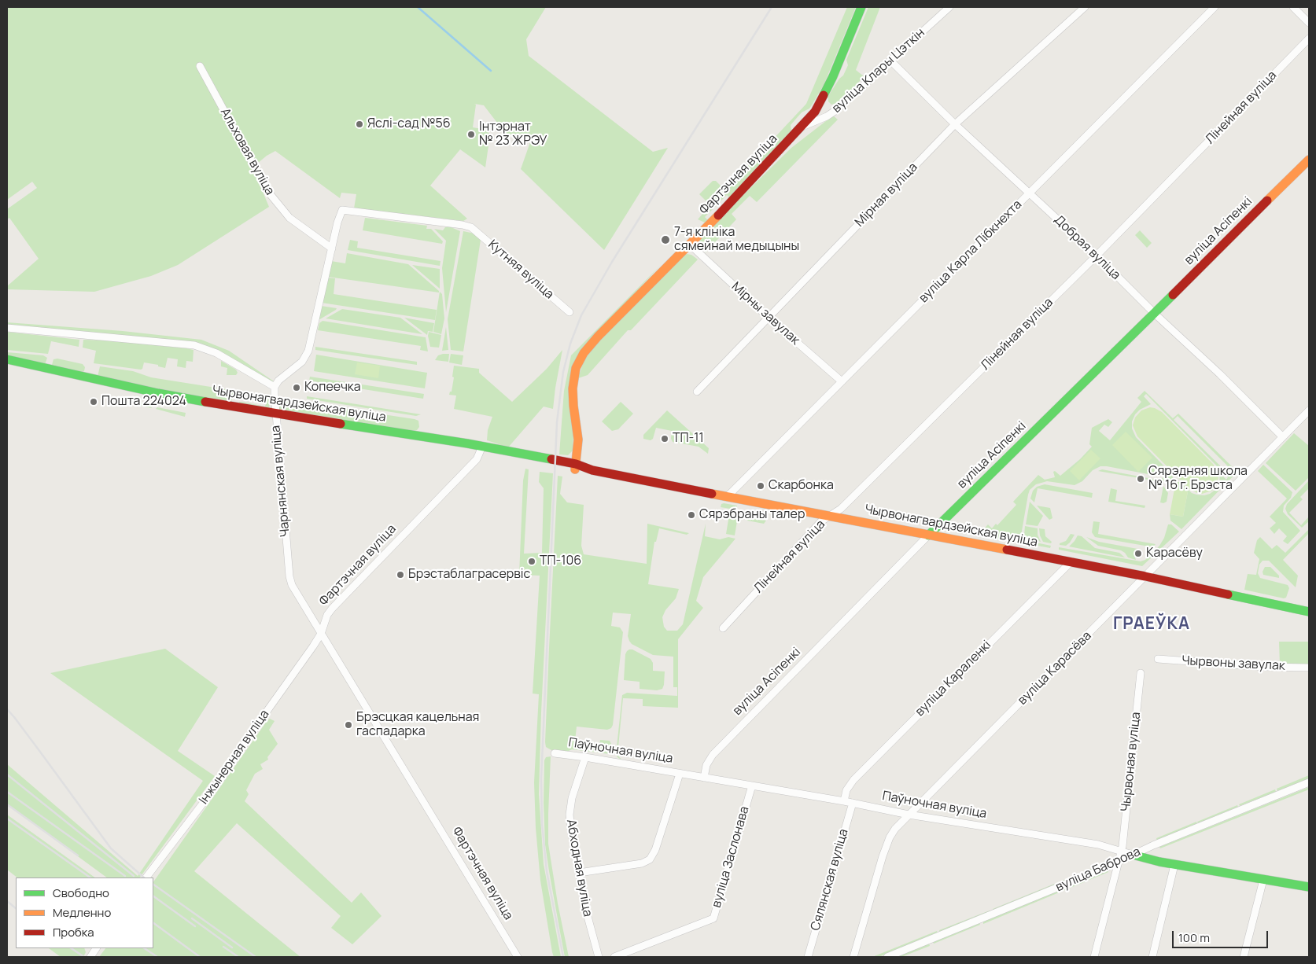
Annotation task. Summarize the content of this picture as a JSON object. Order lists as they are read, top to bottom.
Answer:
{
  "streets": {
    "main road": [
      "Фартэчная вуліца",
      "вуліца Асіпенкі",
      "Чырвонагвардзейская вуліца",
      "Паўночная вуліца"
    ],
    "street": [
      "вуліца Клары Цэткін",
      "Лінейная вуліца",
      "Альховая вуліца",
      "Мірная вуліца",
      "Добрая вуліца",
      "вуліца Карла Лібкнехта",
      "Кутняя вуліца",
      "Мірны завулак",
      "Чарнянская вуліца",
      "Чырвоны завулак",
      "вуліца Карасёва",
      "вуліца Караленкі",
      "Інжынерная вуліца",
      "Чырвоная вуліца",
      "вуліца Заслонава",
      "Абходная вуліца",
      "вуліца Баброва",
      "Сялянская вуліца"
    ]
  },
  "crossings": [
    ["вуліца Клары Цэткін", "Фартэчная вуліца"],
    ["вуліца Клары Цэткін", "Добрая вуліца"],
    ["Лінейная вуліца", "Добрая вуліца"],
    ["Лінейная вуліца", "Чырвонагвардзейская вуліца"],
    ["Альховая вуліца", "Кутняя вуліца"],
    ["Фартэчная вуліца", "Мірны завулак"],
    ["Фартэчная вуліца", "Чырвонагвардзейская вуліца"],
    ["Фартэчная вуліца", "Чарнянская вуліца"],
    ["Фартэчная вуліца", "Інжынерная вуліца"],
    ["Мірная вуліца", "Добрая вуліца"],
    ["Мірная вуліца", "Мірны завулак"],
    ["вуліца Асіпенкі", "Добрая вуліца"],
    ["вуліца Асіпенкі", "Чырвонагвардзейская вуліца"],
    ["вуліца Асіпенкі", "Паўночная вуліца"],
    ["Добрая вуліца", "вуліца Карла Лібкнехта"],
    ["Добрая вуліца", "вуліца Карасёва"],
    ["вуліца Карла Лібкнехта", "Мірны завулак"],
    ["вуліца Карла Лібкнехта", "Чырвонагвардзейская вуліца"],
    ["Чырвонагвардзейская вуліца", "Чарнянская вуліца"],
    ["Чырвонагвардзейская вуліца", "вуліца Карасёва"],
    ["Чырвонагвардзейская вуліца", "вуліца Караленкі"],
    ["Чарнянская вуліца", "Інжынерная вуліца"],
    ["вуліца Карасёва", "Паўночная вуліца"],
    ["вуліца Караленкі", "Паўночная вуліца"],
    ["Паўночная вуліца", "Чырвоная вуліца"],
    ["Паўночная вуліца", "вуліца Заслонава"],
    ["Паўночная вуліца", "Абходная вуліца"],
    ["Паўночная вуліца", "вуліца Баброва"],
    ["Паўночная вуліца", "Сялянская вуліца"],
    ["Чырвоная вуліца", "вуліца Баброва"]
  ],
  "districts": ["ГРАЕЎКА"],
  "places": [
    "Яслі-сад №56",
    "Інтэрнат № 23 ЖРЭУ",
    "7-я клініка сямейнай медыцыны",
    "Копеечка",
    "Пошта 224024",
    "ТП-11",
    "Сярэдняя школа № 16 г. Брэста",
    "Скарбонка",
    "Сярэбраны талер",
    "Карасёву",
    "ТП-106",
    "Брэстаблаграсервіс",
    "Брэсцкая кацельная гаспадарка"
  ],
  "legend": ["Свободно", "Медленно", "Пробка"],
  "scale_bar": "100 m"
}
